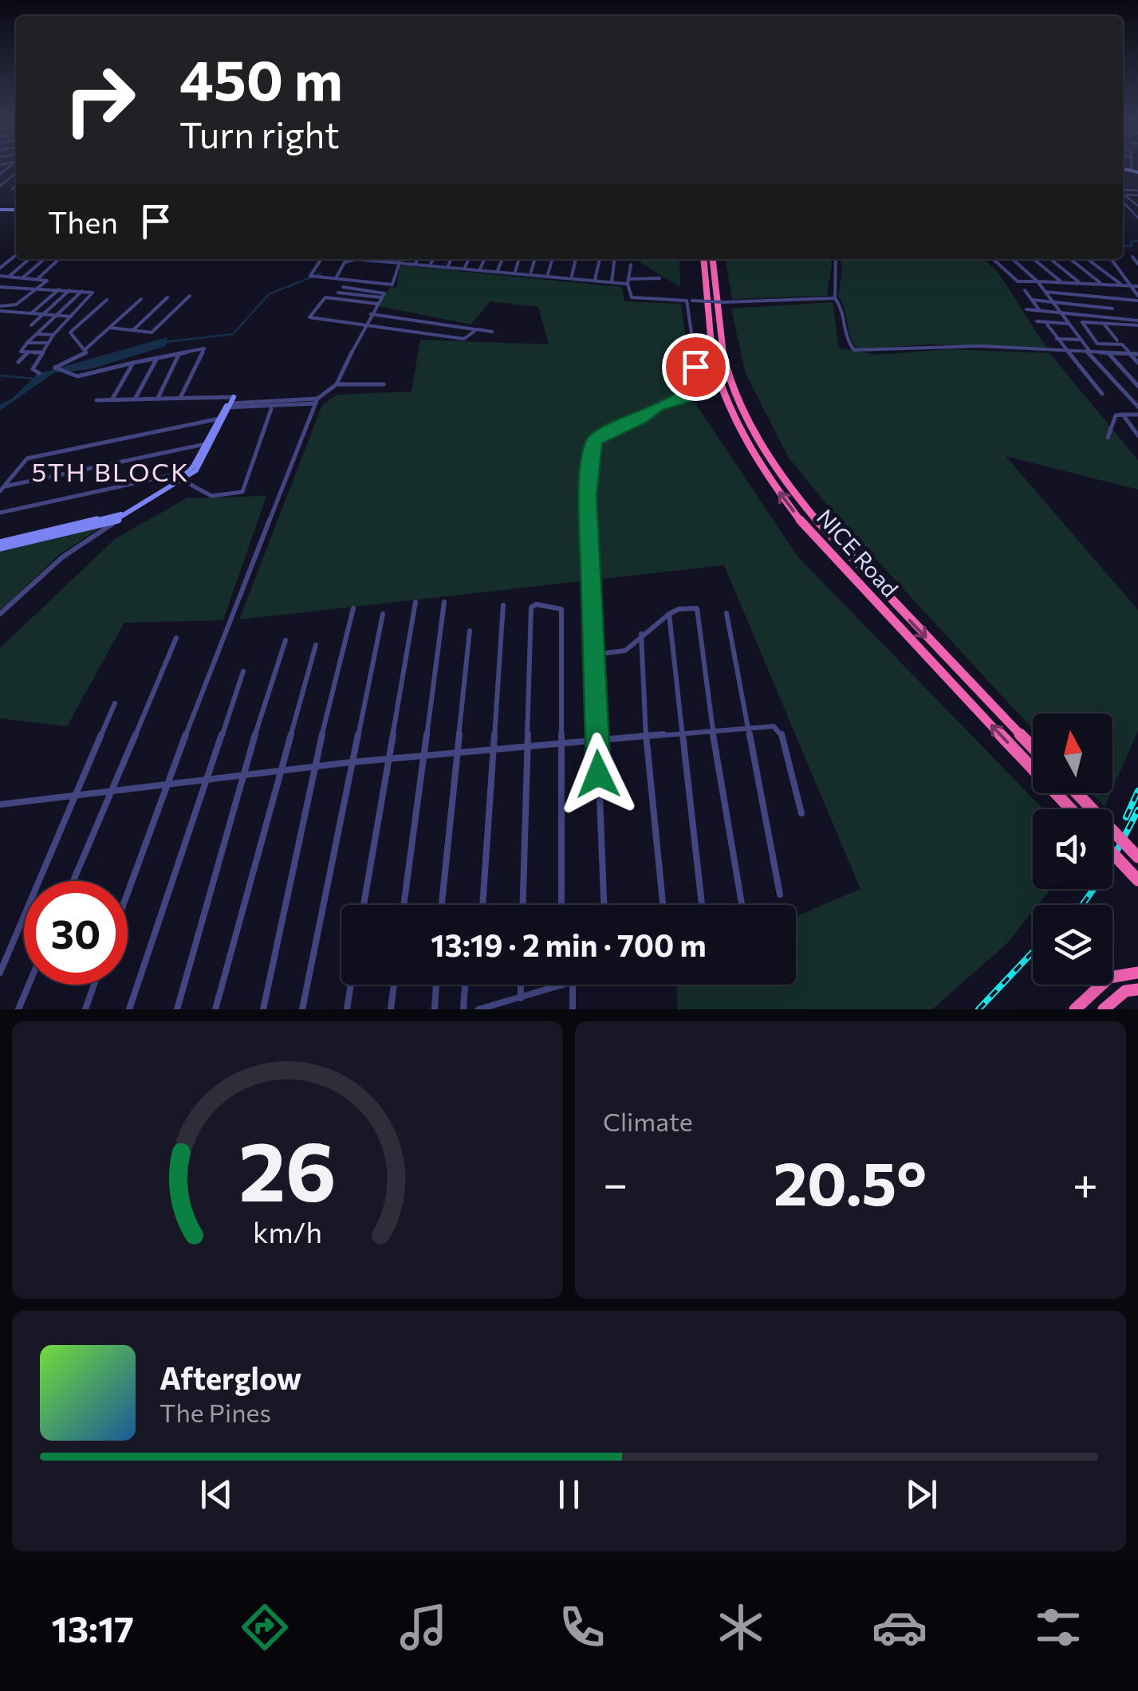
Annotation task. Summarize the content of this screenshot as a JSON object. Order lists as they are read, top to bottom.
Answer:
{
  "streets": {
    "highway": ["NICE Road"]
  },
  "districts": ["5TH BLOCK"],
  "north": "top",
  "page": {
    "turn": ["450 m", "Turn right"],
    "then": "Then",
    "limit": "30",
    "trip": "13:19 · 2 min · 700 m",
    "tile": "Climate",
    "heat": ["−", "20.5°", "+"],
    "song": ["Afterglow", "The Pines"],
    "tabs": "13:17",
    "gauge": ["26", "km/h"]
  }
}
